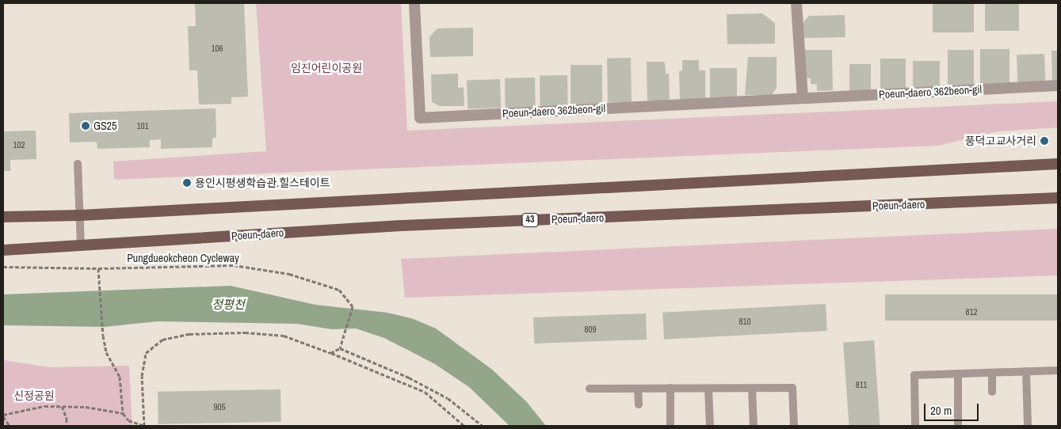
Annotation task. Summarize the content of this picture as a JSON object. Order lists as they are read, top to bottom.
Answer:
{
  "streets": {
    "main road": ["Poeun-daero", "43"],
    "street": ["Poeun-daero 362beon-gil"],
    "path": ["Pungdueokcheon Cycleway"]
  },
  "water": ["정평천"],
  "parks": ["임진어린이공원", "신정공원"],
  "places": ["GS25", "풍덕고교사거리", "용인시평생학습관.힐스테이트"],
  "house_numbers": [
    "106",
    "101",
    "102",
    "812",
    "810",
    "809",
    "811",
    "905"
  ],
  "scale_bar": "20 m"
}
